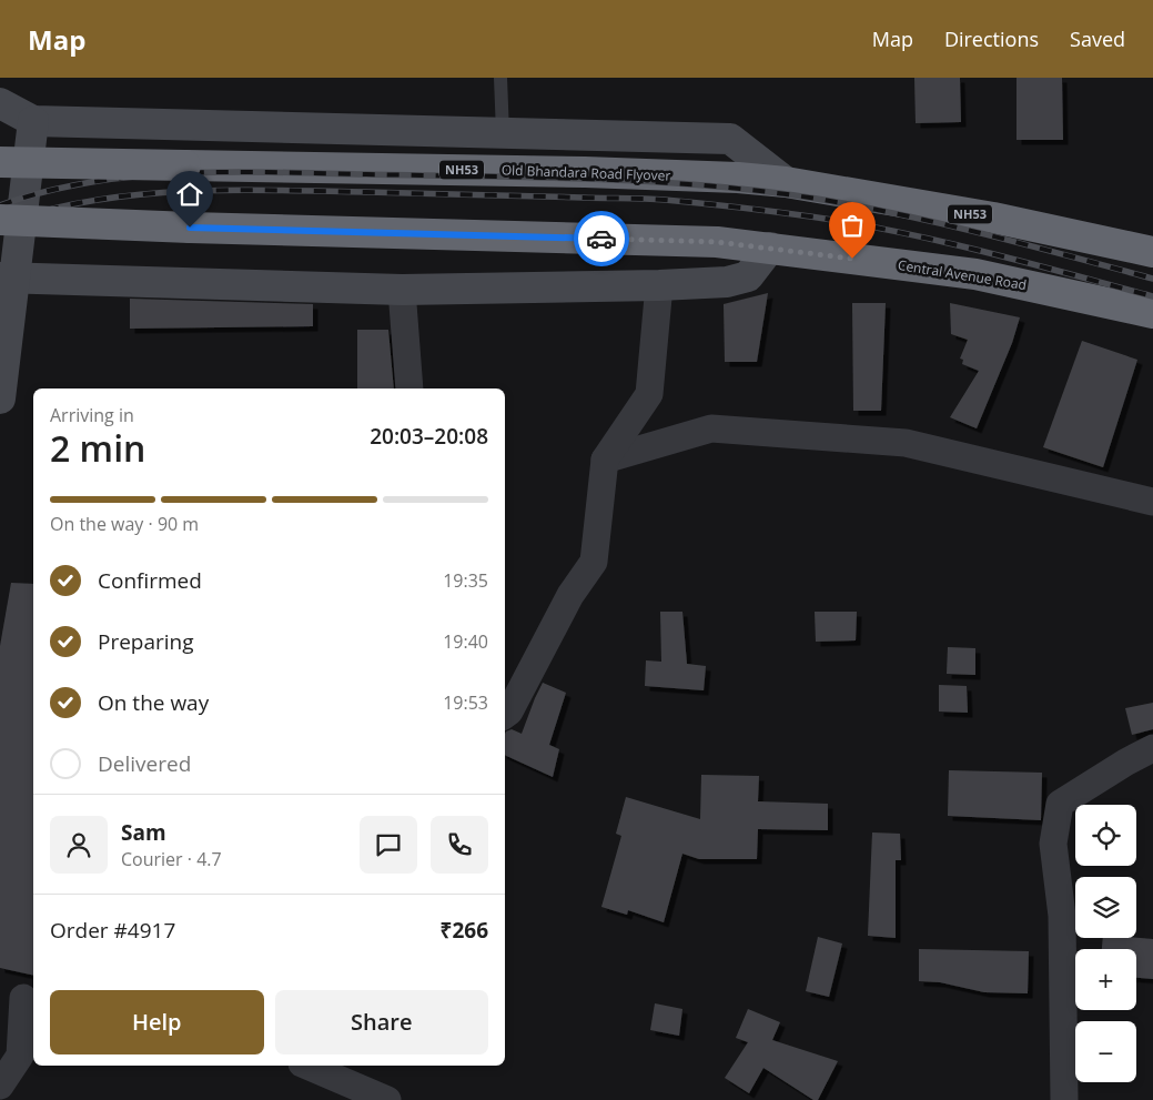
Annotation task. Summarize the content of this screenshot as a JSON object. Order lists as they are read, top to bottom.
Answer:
{
  "streets": {
    "highway": ["NH53", "Old Bhandara Road Flyover", "Central Avenue Road"]
  },
  "crossings": [
    ["NH53", "Old Bhandara Road Flyover"]
  ],
  "page": {
    "header": "Map",
    "nav": ["Map", "Directions", "Saved"],
    "heading": ["2 min", "Arriving in", "20:03–20:08"],
    "panel": [
      "Sam",
      "Courier · 4.7",
      "Order #4917",
      "₹266"
    ],
    "bar": "On the way · 90 m",
    "list": [
      ["Confirmed", "19:35"],
      ["Preparing", "19:40"],
      ["On the way", "19:53"],
      "Delivered"
    ],
    "map_buttons": ["+", "−"],
    "buttons": ["Help", "Share"]
  }
}
